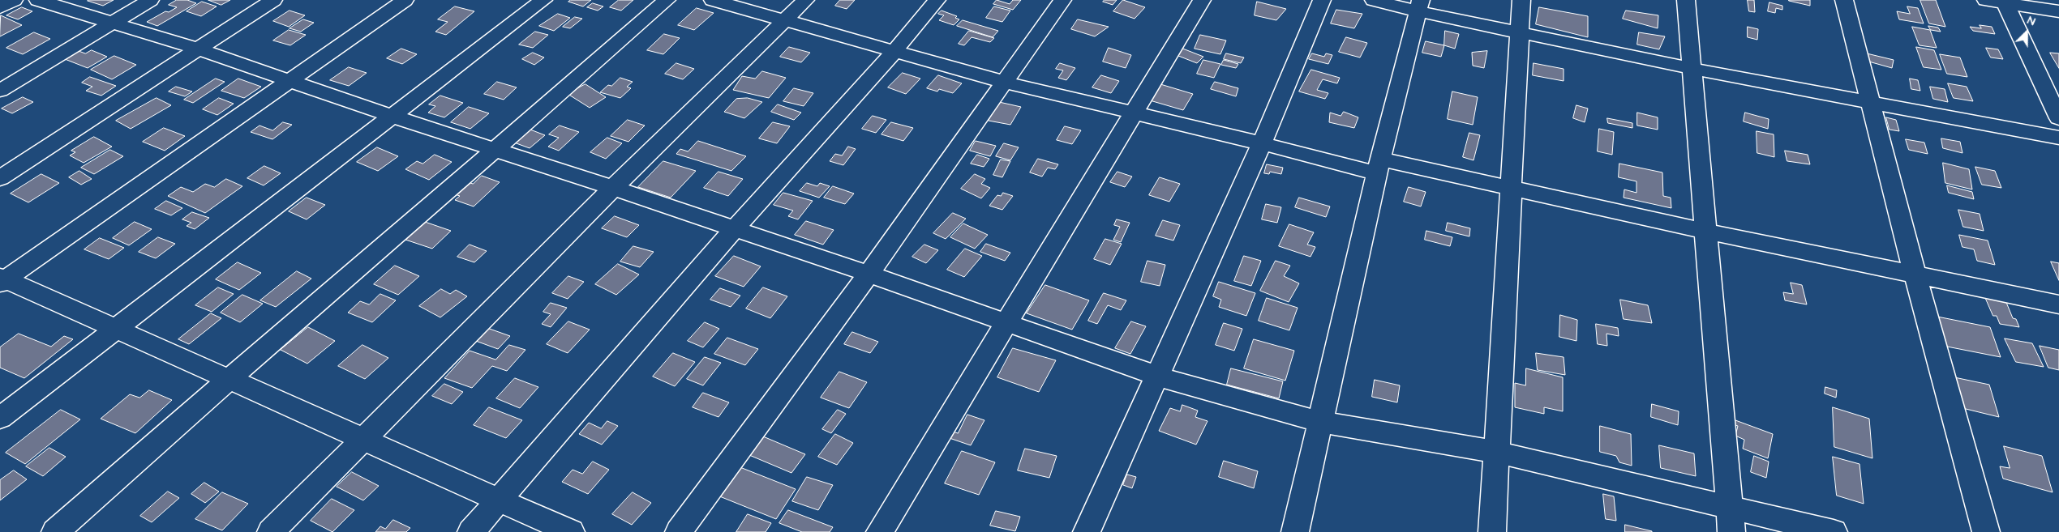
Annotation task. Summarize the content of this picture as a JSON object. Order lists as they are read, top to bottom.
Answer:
{
  "north": "top right"
}
